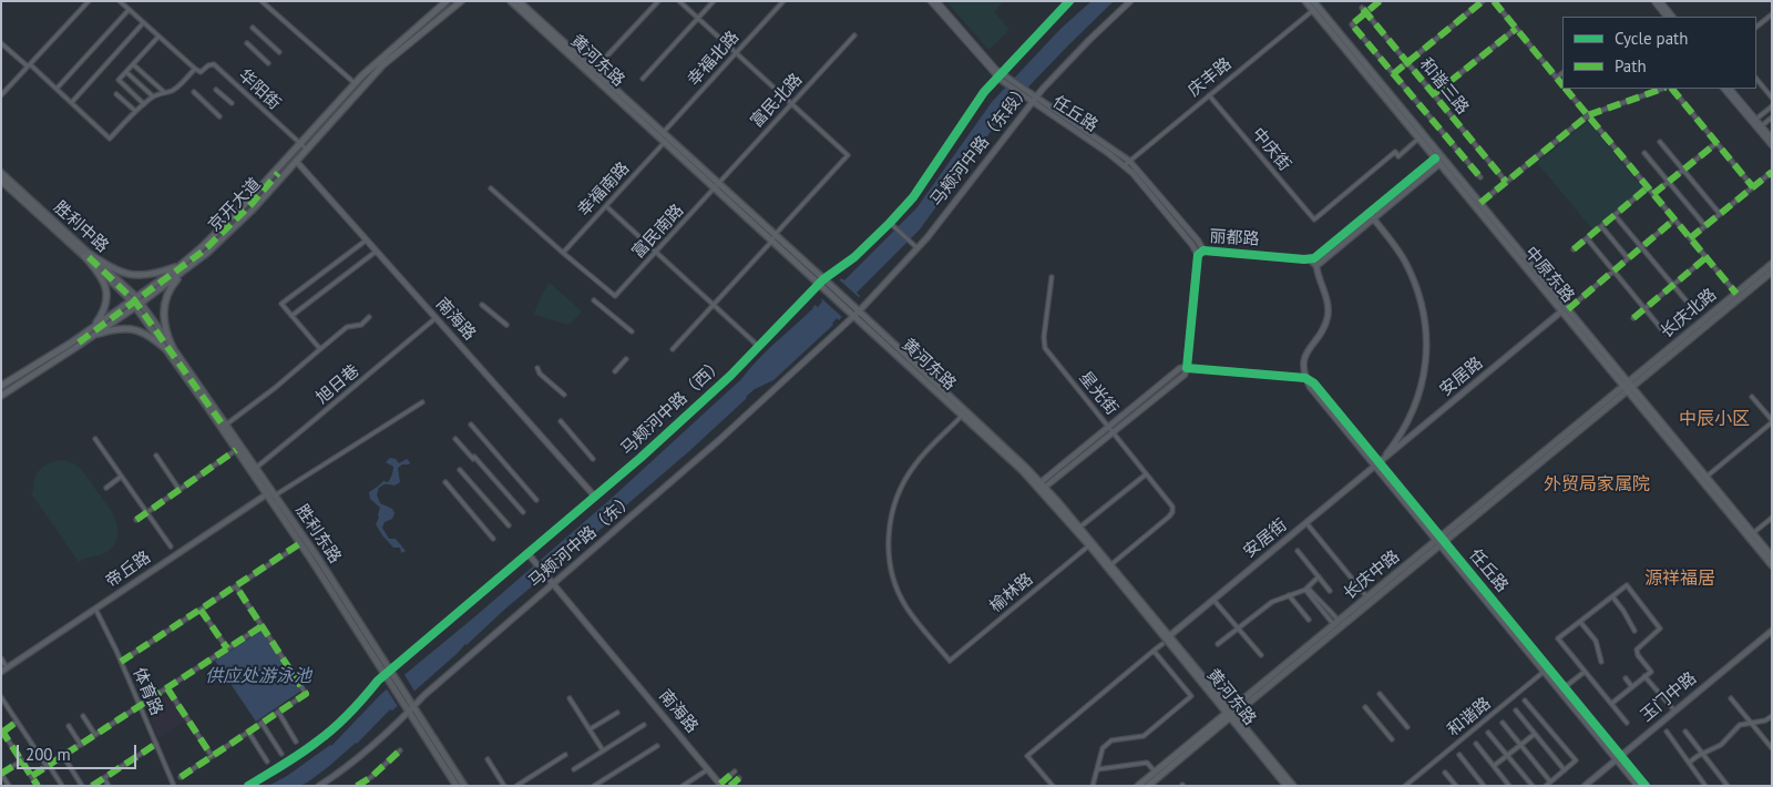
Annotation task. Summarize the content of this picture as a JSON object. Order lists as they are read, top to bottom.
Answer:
{
  "streets": {
    "main road": [
      "黄河东路",
      "京开大道",
      "胜利中路",
      "中原东路",
      "长庆北路",
      "胜利东路",
      "长庆中路"
    ],
    "street": [
      "幸福北路",
      "庆丰路",
      "和谐三路",
      "华阳街",
      "富民北路",
      "任丘路",
      "马颊河中路（东段）",
      "中庆街",
      "幸福南路",
      "富民南路",
      "丽都路",
      "南海路",
      "安居路",
      "旭日巷",
      "星光街",
      "马颊河中路（西）",
      "安居街",
      "马颊河中路（东）",
      "帝丘路",
      "榆林路",
      "体育路",
      "玉门中路",
      "和谐路"
    ]
  },
  "crossings": [
    ["幸福北路", "黄河东路"],
    ["黄河东路", "富民北路"],
    ["黄河东路", "马颊河中路（东段）"],
    ["黄河东路", "幸福南路"],
    ["黄河东路", "富民南路"],
    ["黄河东路", "星光街"],
    ["黄河东路", "马颊河中路（西）"],
    ["黄河东路", "安居街"],
    ["黄河东路", "马颊河中路（东）"],
    ["黄河东路", "长庆中路"],
    ["黄河东路", "榆林路"],
    ["庆丰路", "任丘路"],
    ["庆丰路", "中庆街"],
    ["庆丰路", "中原东路"],
    ["华阳街", "京开大道"],
    ["富民北路", "富民南路"],
    ["任丘路", "马颊河中路（东段）"],
    ["任丘路", "丽都路"],
    ["任丘路", "安居路"],
    ["任丘路", "马颊河中路（西）"],
    ["任丘路", "安居街"],
    ["任丘路", "长庆中路"],
    ["任丘路", "玉门中路"],
    ["任丘路", "和谐路"],
    ["马颊河中路（东段）", "马颊河中路（东）"],
    ["中庆街", "中原东路"],
    ["幸福南路", "富民南路"],
    ["京开大道", "胜利中路"],
    ["京开大道", "南海路"],
    ["京开大道", "胜利东路"],
    ["胜利中路", "胜利东路"],
    ["中原东路", "长庆北路"],
    ["中原东路", "安居路"],
    ["中原东路", "长庆中路"],
    ["长庆北路", "长庆中路"],
    ["南海路", "旭日巷"],
    ["南海路", "马颊河中路（西）"],
    ["南海路", "马颊河中路（东）"],
    ["安居路", "安居街"],
    ["旭日巷", "胜利东路"],
    ["马颊河中路（西）", "胜利东路"],
    ["胜利东路", "马颊河中路（东）"],
    ["胜利东路", "帝丘路"],
    ["帝丘路", "体育路"]
  ],
  "districts": ["中辰小区", "外贸局家属院", "源祥福居"],
  "water": ["供应处游泳池"],
  "legend": ["Cycle path", "Path"],
  "scale_bar": "200 m"
}
